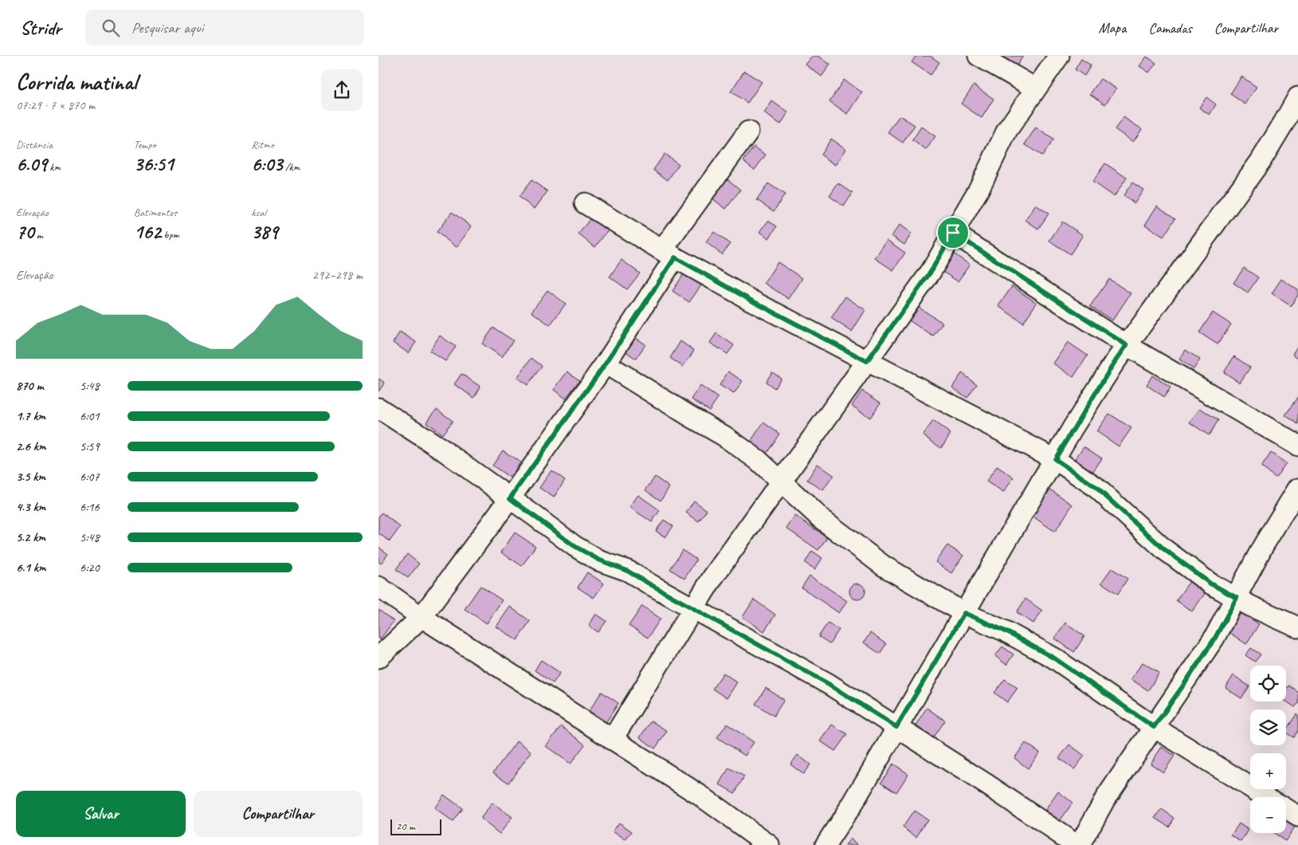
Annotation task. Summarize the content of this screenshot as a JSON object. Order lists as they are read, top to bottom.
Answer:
{
  "scale_bar": "20 m",
  "page": {
    "header": "Stridr",
    "search": "Pesquisar aqui",
    "nav": ["Mapa", "Camadas", "Compartilhar"],
    "heading": ["Corrida matinal", "07:29 · 7 × 870 m"],
    "stats": [
      ["Distância", "6.09 km"],
      ["Tempo", "36:51"],
      ["Ritmo", "6:03 /km"],
      ["Elevação", "70 m"],
      ["Batimentos", "162 bpm"],
      ["kcal", "389"]
    ],
    "chart": ["Elevação", "292–298 m"],
    "list": [
      {
        "name": "870 m",
        "note": "5:48"
      },
      {
        "name": "1.7 km",
        "note": "6:01"
      },
      {
        "name": "2.6 km",
        "note": "5:59"
      },
      {
        "name": "3.5 km",
        "note": "6:07"
      },
      {
        "name": "4.3 km",
        "note": "6:16"
      },
      {
        "name": "5.2 km",
        "note": "5:48"
      },
      {
        "name": "6.1 km",
        "note": "6:20"
      }
    ],
    "map_buttons": ["+", "−"],
    "buttons": ["Salvar", "Compartilhar"],
    "scale": "20 m"
  }
}
